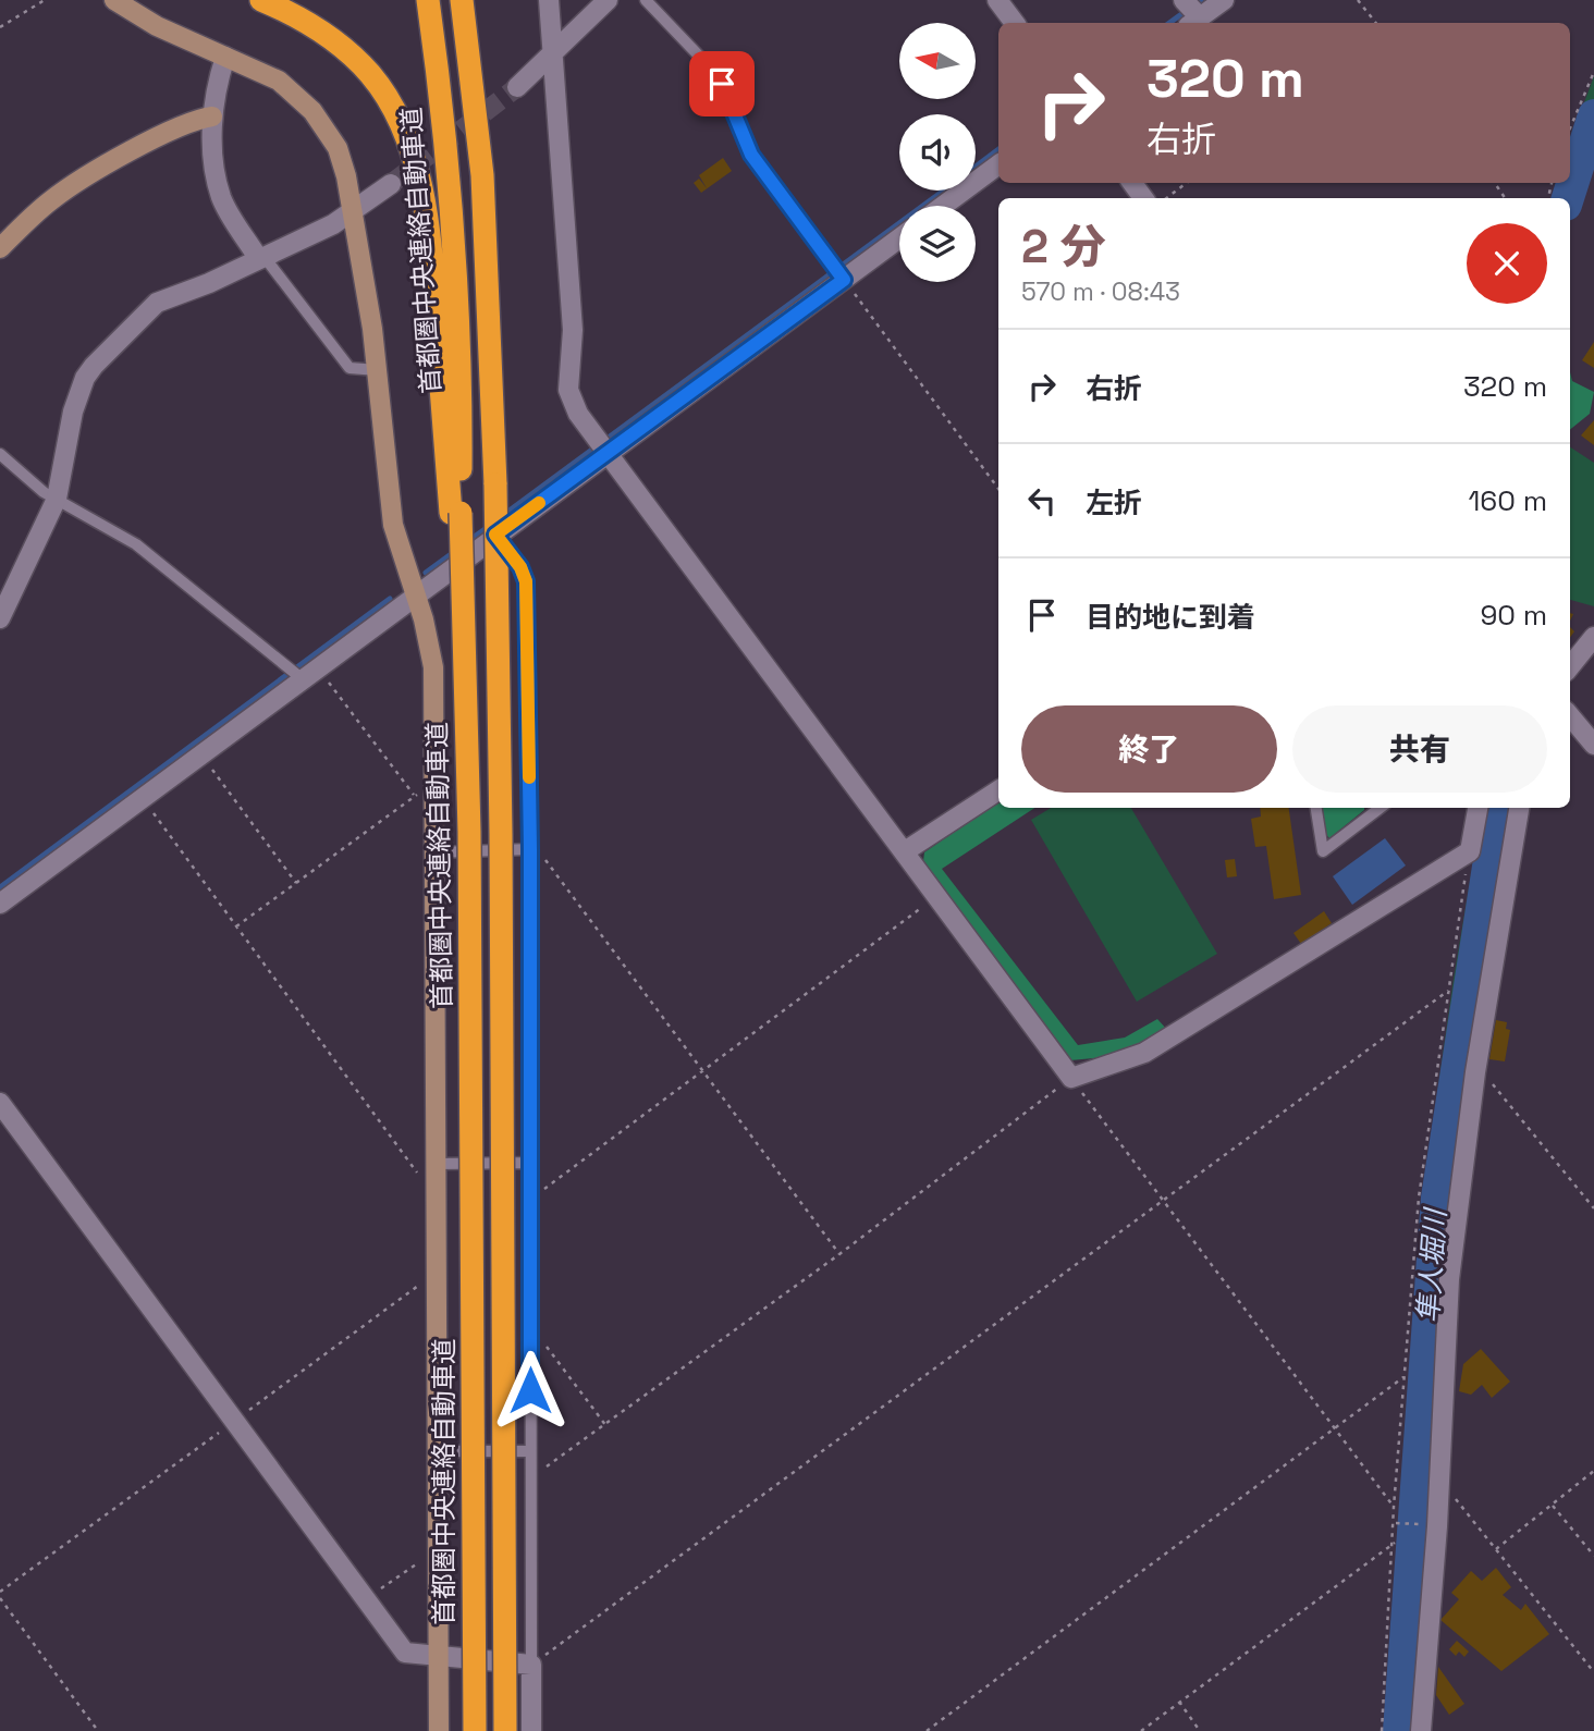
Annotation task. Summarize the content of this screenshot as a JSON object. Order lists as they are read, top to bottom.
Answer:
{
  "streets": {
    "highway": ["首都圏中央連絡自動車道"]
  },
  "water": ["隼人堀川"],
  "north": "left",
  "page": {
    "turn": ["320 m", "右折"],
    "heading": ["2 分", "570 m · 08:43"],
    "list": [
      {
        "name": "右折",
        "value": "320 m"
      },
      {
        "name": "左折",
        "value": "160 m"
      },
      {
        "name": "目的地に到着",
        "value": "90 m"
      }
    ],
    "buttons": ["終了", "共有"]
  }
}
